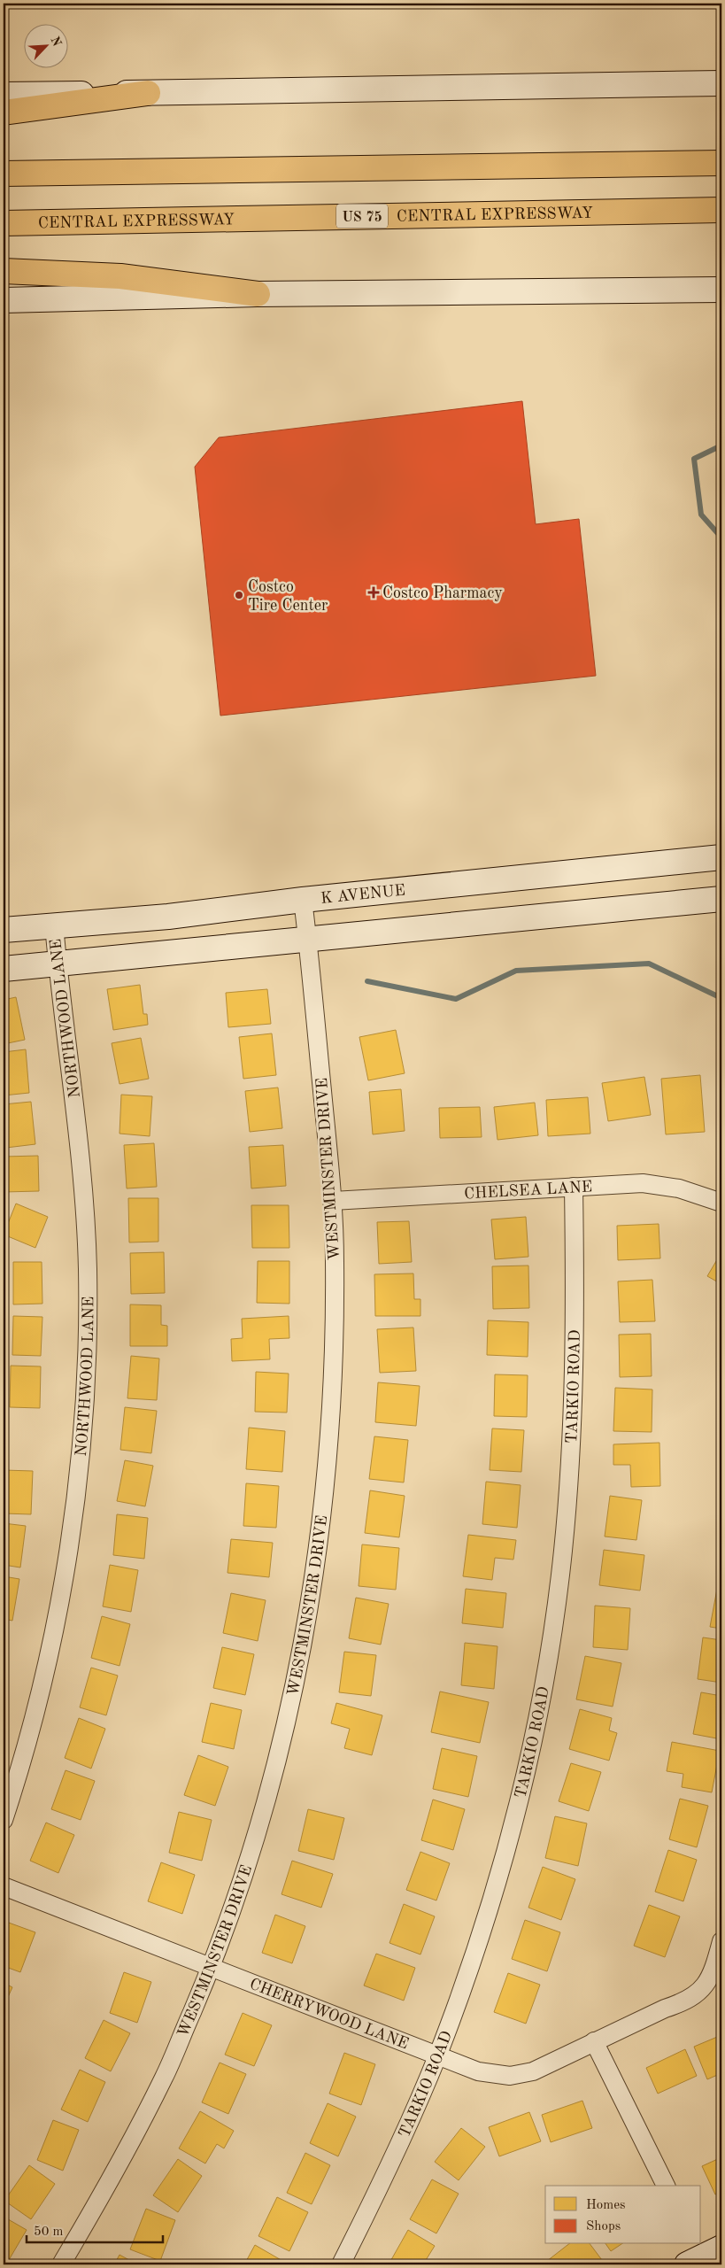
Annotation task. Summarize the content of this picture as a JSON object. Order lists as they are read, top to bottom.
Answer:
{
  "streets": {
    "highway": ["CENTRAL EXPRESSWAY", "US 75"],
    "main road": ["K AVENUE"],
    "street": [
      "NORTHWOOD LANE",
      "WESTMINSTER DRIVE",
      "CHELSEA LANE",
      "TARKIO ROAD",
      "CHERRYWOOD LANE"
    ]
  },
  "crossings": [
    ["K AVENUE", "NORTHWOOD LANE"],
    ["K AVENUE", "WESTMINSTER DRIVE"],
    ["WESTMINSTER DRIVE", "CHELSEA LANE"],
    ["WESTMINSTER DRIVE", "CHERRYWOOD LANE"],
    ["CHELSEA LANE", "TARKIO ROAD"],
    ["TARKIO ROAD", "CHERRYWOOD LANE"]
  ],
  "places": {
    "health": ["Costco Pharmacy"],
    "other": ["Costco Tire Center"]
  },
  "legend": ["Homes", "Shops"],
  "scale_bar": "50 m",
  "north": "top right"
}
